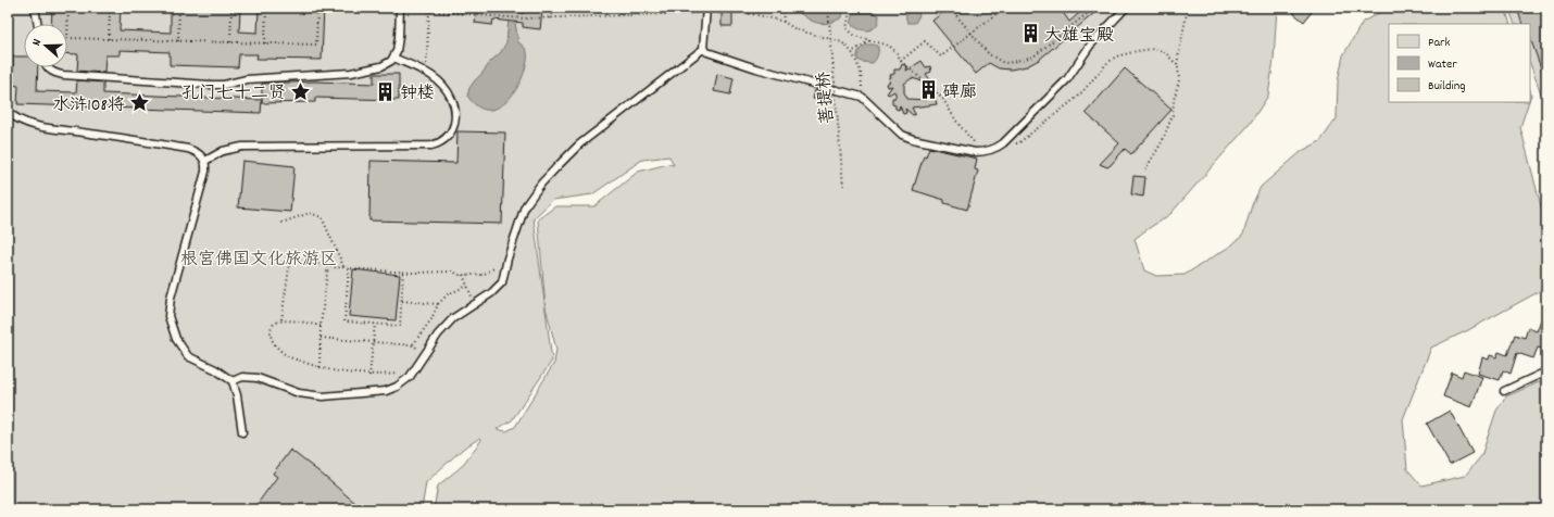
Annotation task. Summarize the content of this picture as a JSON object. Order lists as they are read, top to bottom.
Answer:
{
  "streets": {
    "path": ["菩提桥"]
  },
  "parks": ["根宫佛国文化旅游区"],
  "places": {
    "building": ["大雄宝殿", "碑廊", "钟楼"],
    "place": ["孔门七十二贤", "水浒108将"]
  },
  "legend": ["Park", "Water", "Building"],
  "north": "left"
}
